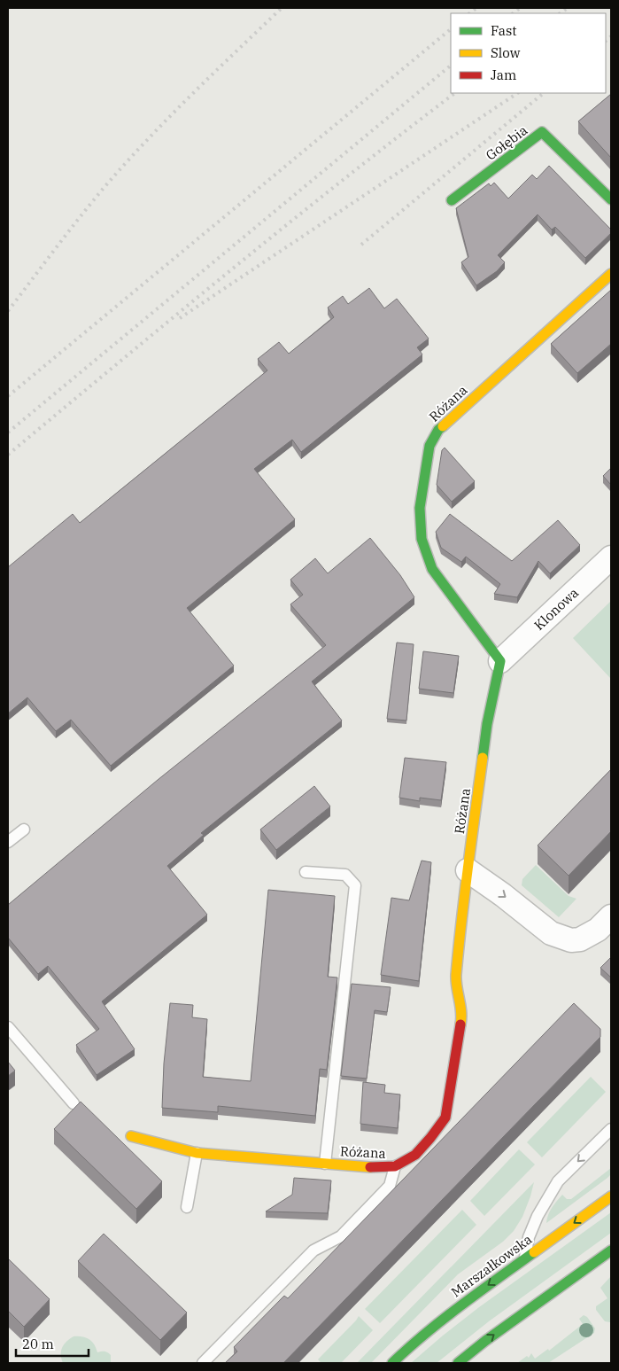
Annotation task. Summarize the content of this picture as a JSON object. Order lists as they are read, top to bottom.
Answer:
{
  "streets": {
    "street": [
      "Gołębia",
      "Różana",
      "Klonowa",
      "Marszałkowska"
    ]
  },
  "crossings": [
    ["Różana", "Klonowa"]
  ],
  "legend": ["Fast", "Slow", "Jam"],
  "scale_bar": "20 m"
}
